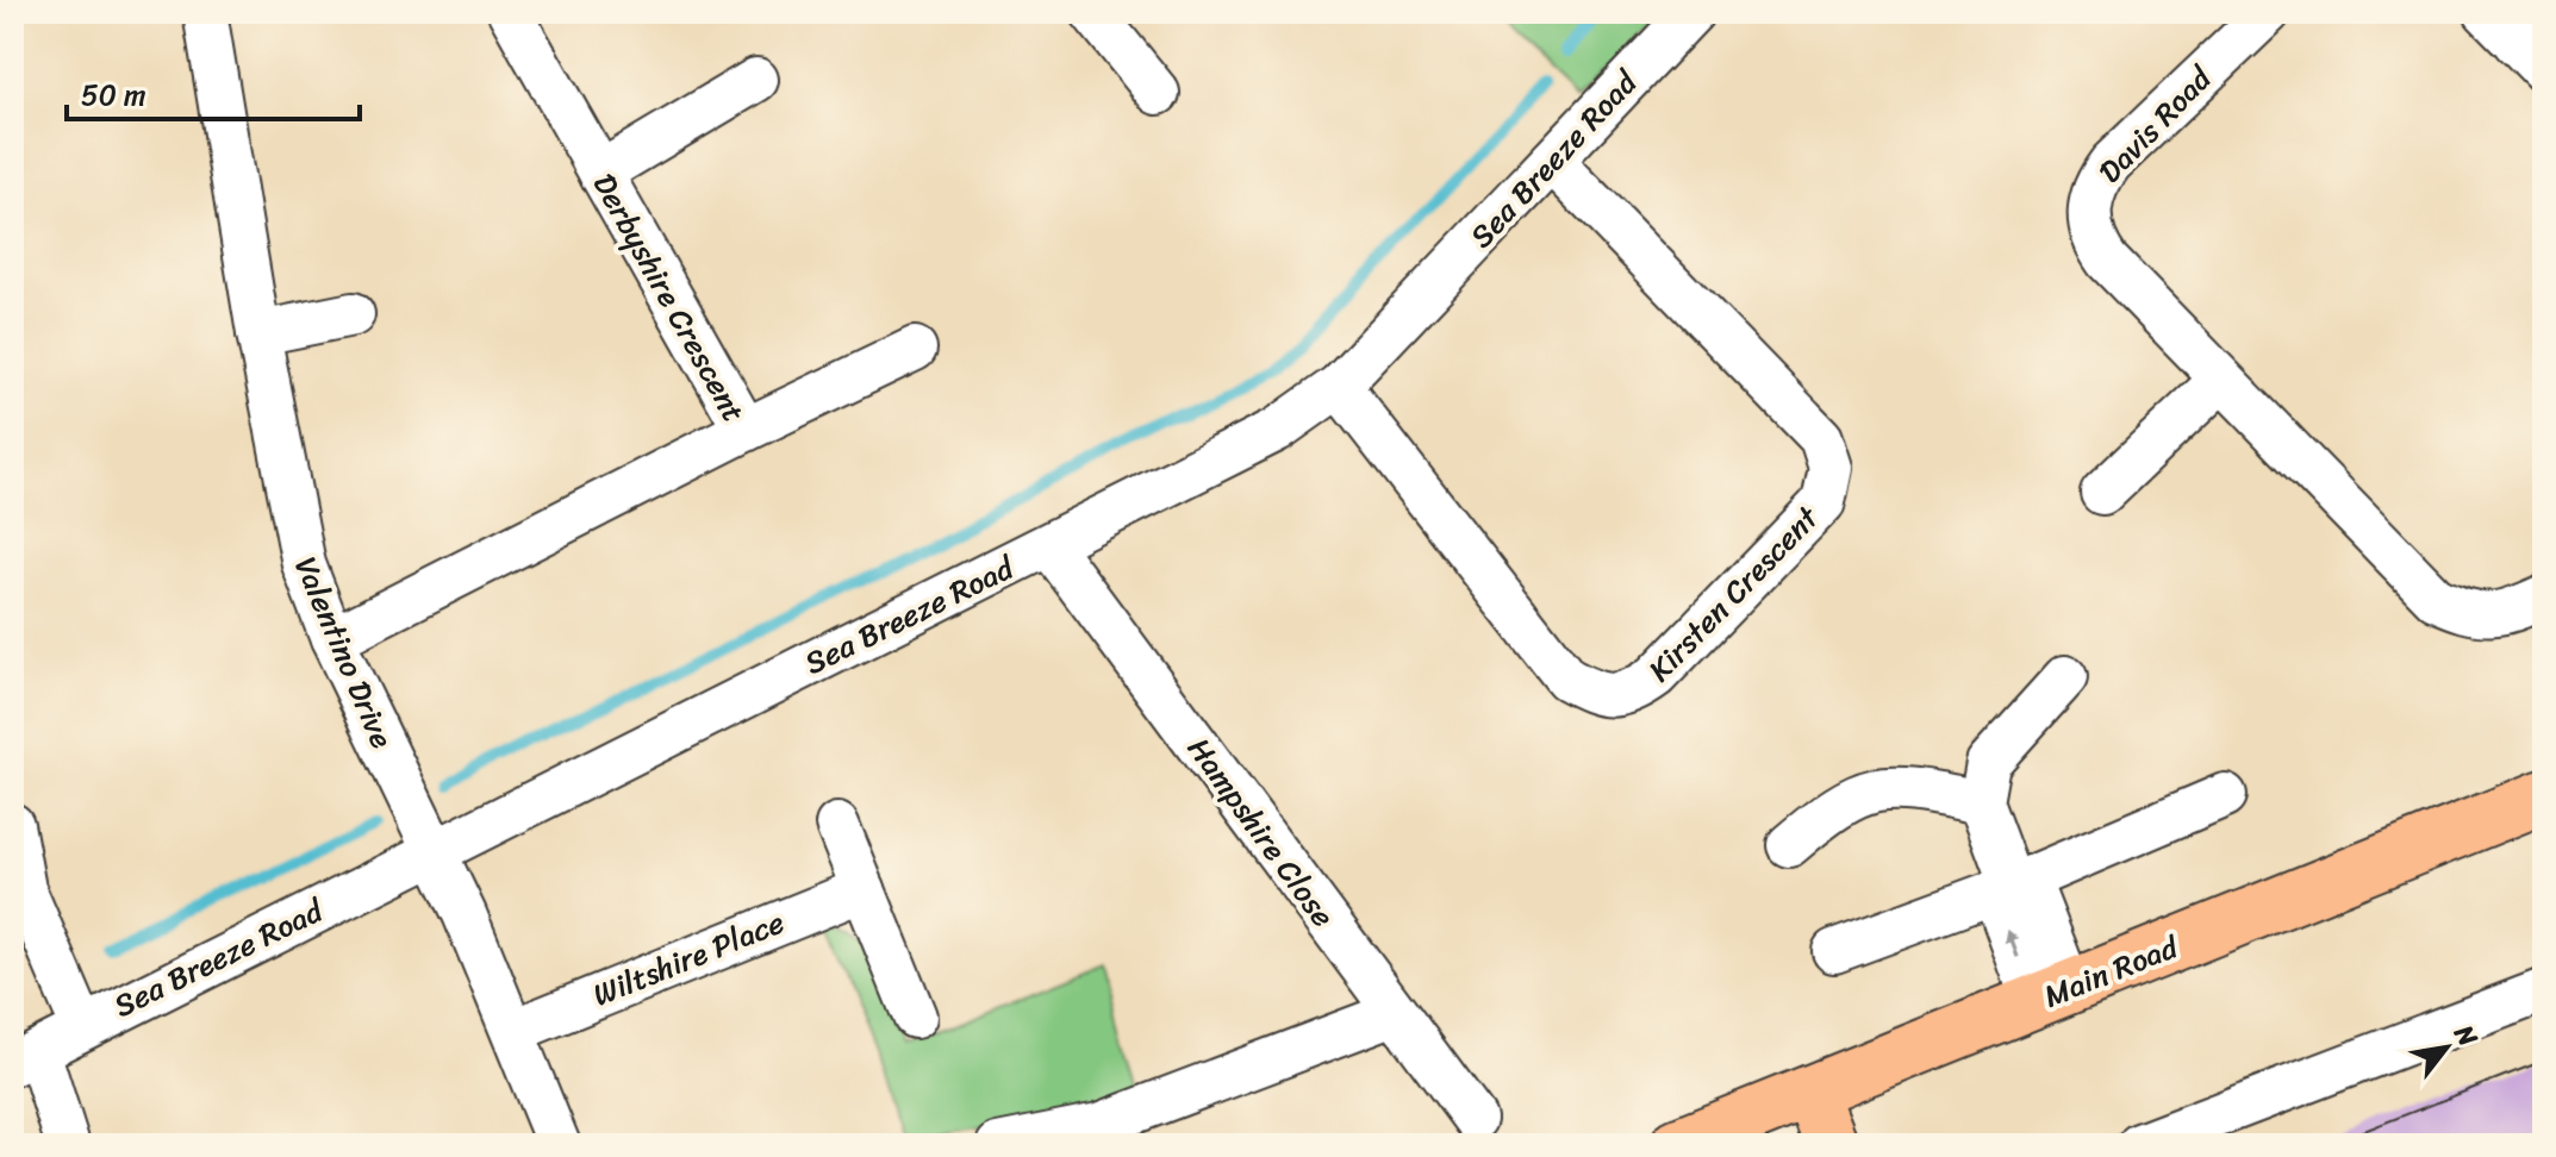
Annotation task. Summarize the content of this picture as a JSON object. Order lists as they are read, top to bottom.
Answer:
{
  "streets": {
    "main road": ["Main Road"],
    "street": [
      "Davis Road",
      "Sea Breeze Road",
      "Derbyshire Crescent",
      "Kirsten Crescent",
      "Valentino Drive",
      "Hampshire Close",
      "Wiltshire Place"
    ]
  },
  "crossings": [
    ["Sea Breeze Road", "Kirsten Crescent"],
    ["Sea Breeze Road", "Valentino Drive"],
    ["Sea Breeze Road", "Hampshire Close"],
    ["Derbyshire Crescent", "Valentino Drive"],
    ["Valentino Drive", "Wiltshire Place"]
  ],
  "scale_bar": "50 m",
  "north": "top right"
}
